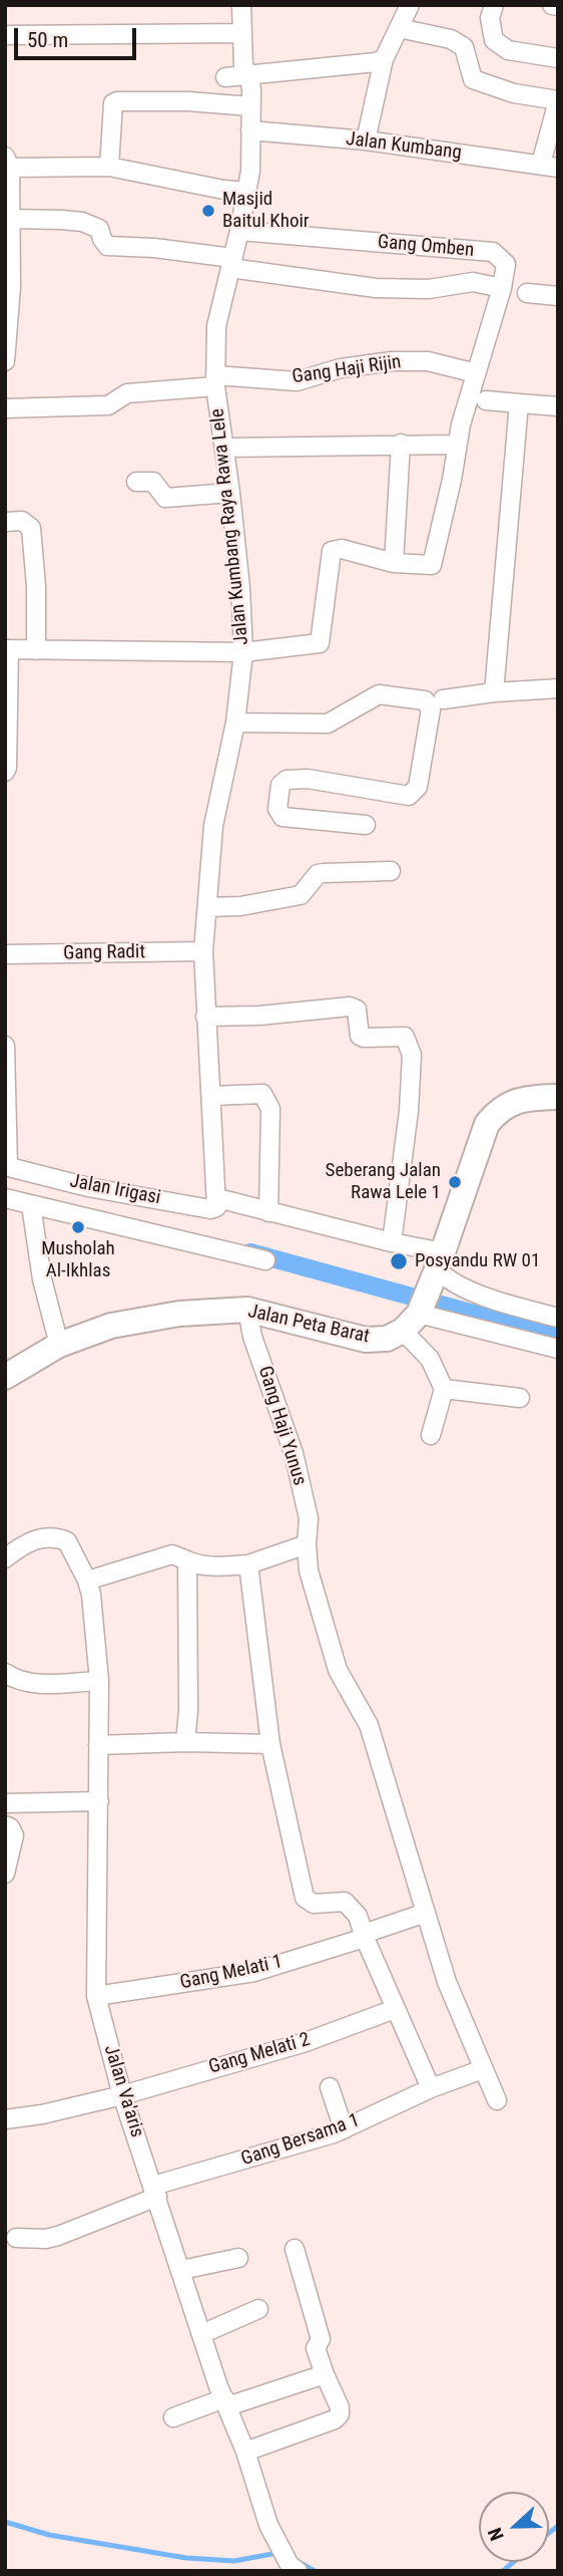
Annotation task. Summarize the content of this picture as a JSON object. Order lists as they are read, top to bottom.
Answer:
{
  "streets": {
    "main road": ["Jalan Peta Barat"],
    "street": [
      "Jalan Kumbang",
      "Gang Omben",
      "Gang Haji Rijin",
      "Jalan Kumbang Raya Rawa Lele",
      "Gang Radit",
      "Jalan Irigasi",
      "Gang Haji Yunus",
      "Gang Melati 1",
      "Gang Melati 2",
      "Jalan Va'aris",
      "Gang Bersama 1"
    ]
  },
  "crossings": [
    ["Jalan Kumbang", "Jalan Kumbang Raya Rawa Lele"],
    ["Gang Omben", "Gang Haji Rijin"],
    ["Gang Omben", "Jalan Kumbang Raya Rawa Lele"],
    ["Gang Haji Rijin", "Jalan Kumbang Raya Rawa Lele"],
    ["Jalan Kumbang Raya Rawa Lele", "Gang Radit"],
    ["Jalan Kumbang Raya Rawa Lele", "Jalan Irigasi"],
    ["Jalan Peta Barat", "Gang Haji Yunus"],
    ["Gang Haji Yunus", "Gang Melati 1"],
    ["Gang Haji Yunus", "Gang Bersama 1"],
    ["Gang Melati 1", "Jalan Va'aris"],
    ["Gang Melati 2", "Jalan Va'aris"],
    ["Jalan Va'aris", "Gang Bersama 1"]
  ],
  "places": [
    "Masjid Baitul Khoir",
    "Seberang Jalan Rawa Lele 1",
    "Musholah Al-Ikhlas",
    "Posyandu RW 01"
  ],
  "scale_bar": "50 m",
  "north": "left"
}
